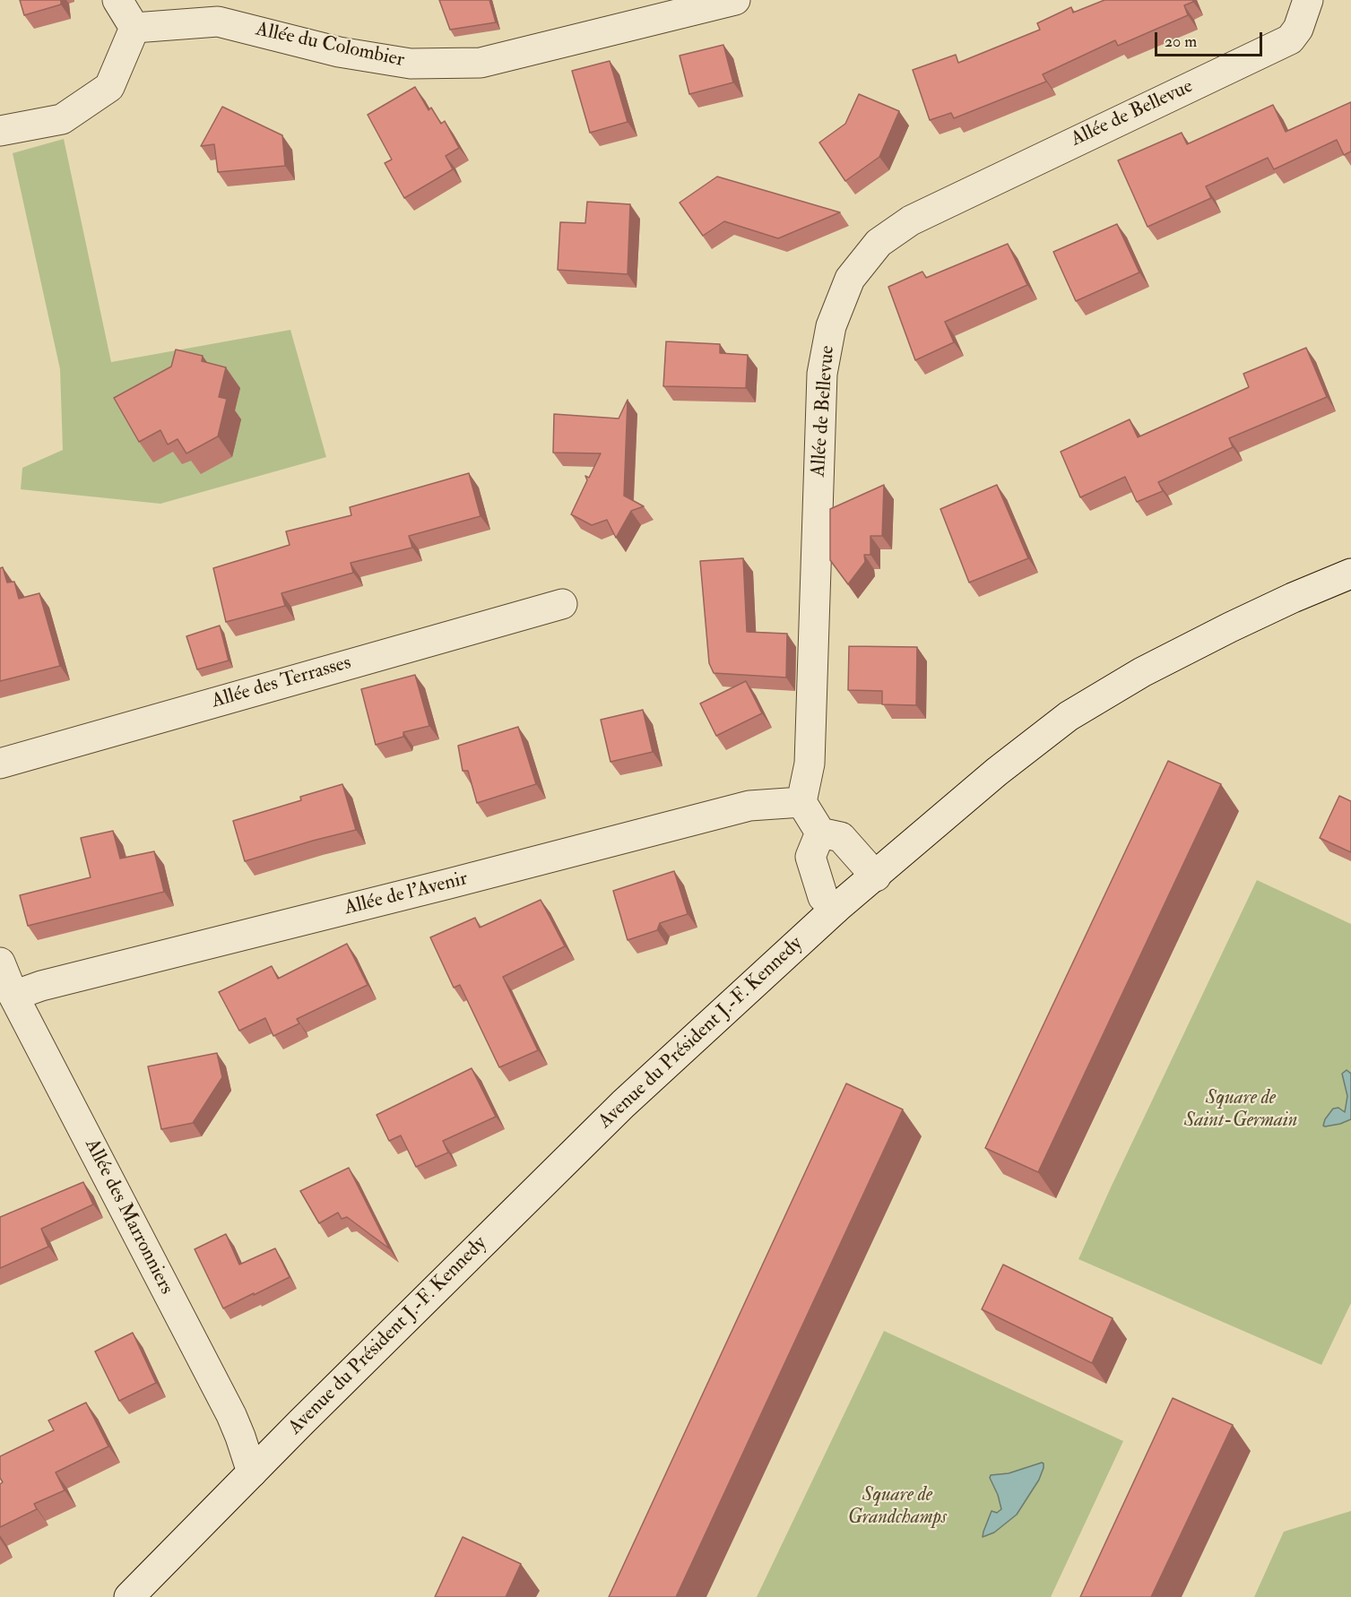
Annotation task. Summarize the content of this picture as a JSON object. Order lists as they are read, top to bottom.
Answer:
{
  "streets": {
    "street": [
      "Allée du Colombier",
      "Allée de Bellevue",
      "Allée des Terrasses",
      "Allée de l'Avenir",
      "Avenue du Président J.-F. Kennedy",
      "Allée des Marronniers"
    ]
  },
  "crossings": [
    ["Allée de Bellevue", "Allée de l'Avenir"],
    ["Allée de l'Avenir", "Allée des Marronniers"],
    ["Avenue du Président J.-F. Kennedy", "Allée des Marronniers"]
  ],
  "parks": ["Square de Saint-Germain", "Square de Grandchamps"],
  "scale_bar": "20 m"
}
